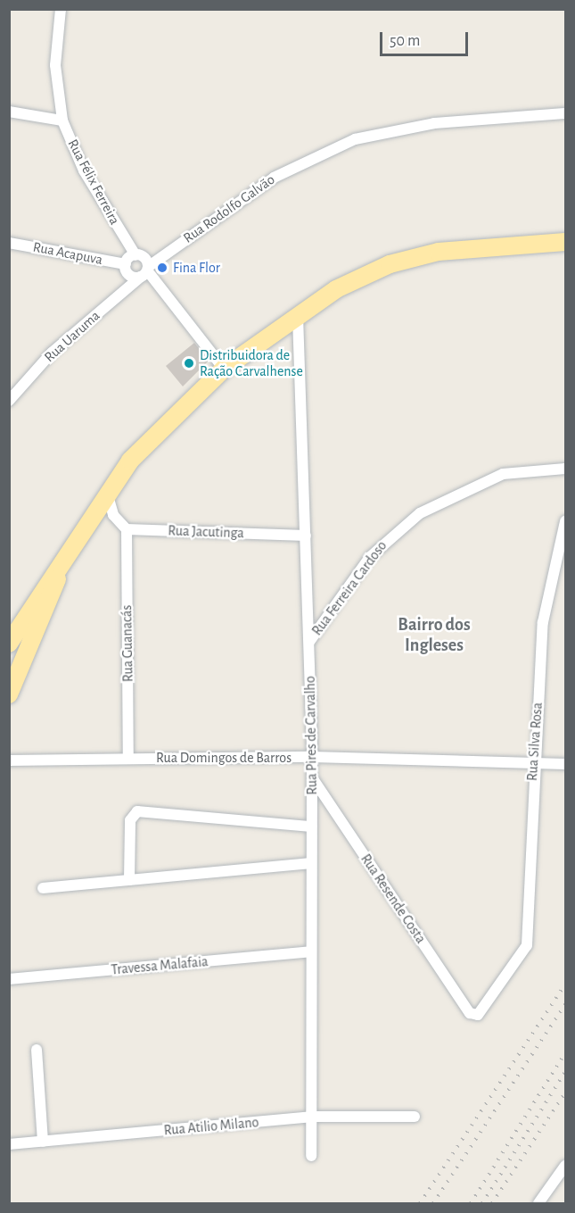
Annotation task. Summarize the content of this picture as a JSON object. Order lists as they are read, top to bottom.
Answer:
{
  "streets": {
    "street": [
      "Rua Félix Ferreira",
      "Rua Rodolfo Galvão",
      "Rua Acapuva",
      "Rua Uaruma",
      "Rua Jacutinga",
      "Rua Ferreira Cardoso",
      "Rua Guanacás",
      "Rua Pires de Carvalho",
      "Rua Silva Rosa",
      "Rua Domingos de Barros",
      "Rua Resende Costa",
      "Travessa Malafaia",
      "Rua Atilio Milano"
    ]
  },
  "crossings": [
    ["Rua Félix Ferreira", "Rua Rodolfo Galvão"],
    ["Rua Félix Ferreira", "Rua Uaruma"],
    ["Rua Rodolfo Galvão", "Rua Uaruma"],
    ["Rua Jacutinga", "Rua Guanacás"],
    ["Rua Jacutinga", "Rua Pires de Carvalho"],
    ["Rua Ferreira Cardoso", "Rua Pires de Carvalho"],
    ["Rua Guanacás", "Rua Domingos de Barros"],
    ["Rua Pires de Carvalho", "Rua Domingos de Barros"],
    ["Rua Pires de Carvalho", "Rua Resende Costa"],
    ["Rua Pires de Carvalho", "Travessa Malafaia"],
    ["Rua Pires de Carvalho", "Rua Atilio Milano"],
    ["Rua Silva Rosa", "Rua Domingos de Barros"],
    ["Rua Silva Rosa", "Rua Resende Costa"]
  ],
  "districts": ["Bairro dos Ingleses"],
  "places": ["Fina Flor", "Distribuidora de Ração Carvalhense"],
  "scale_bar": "50 m"
}
